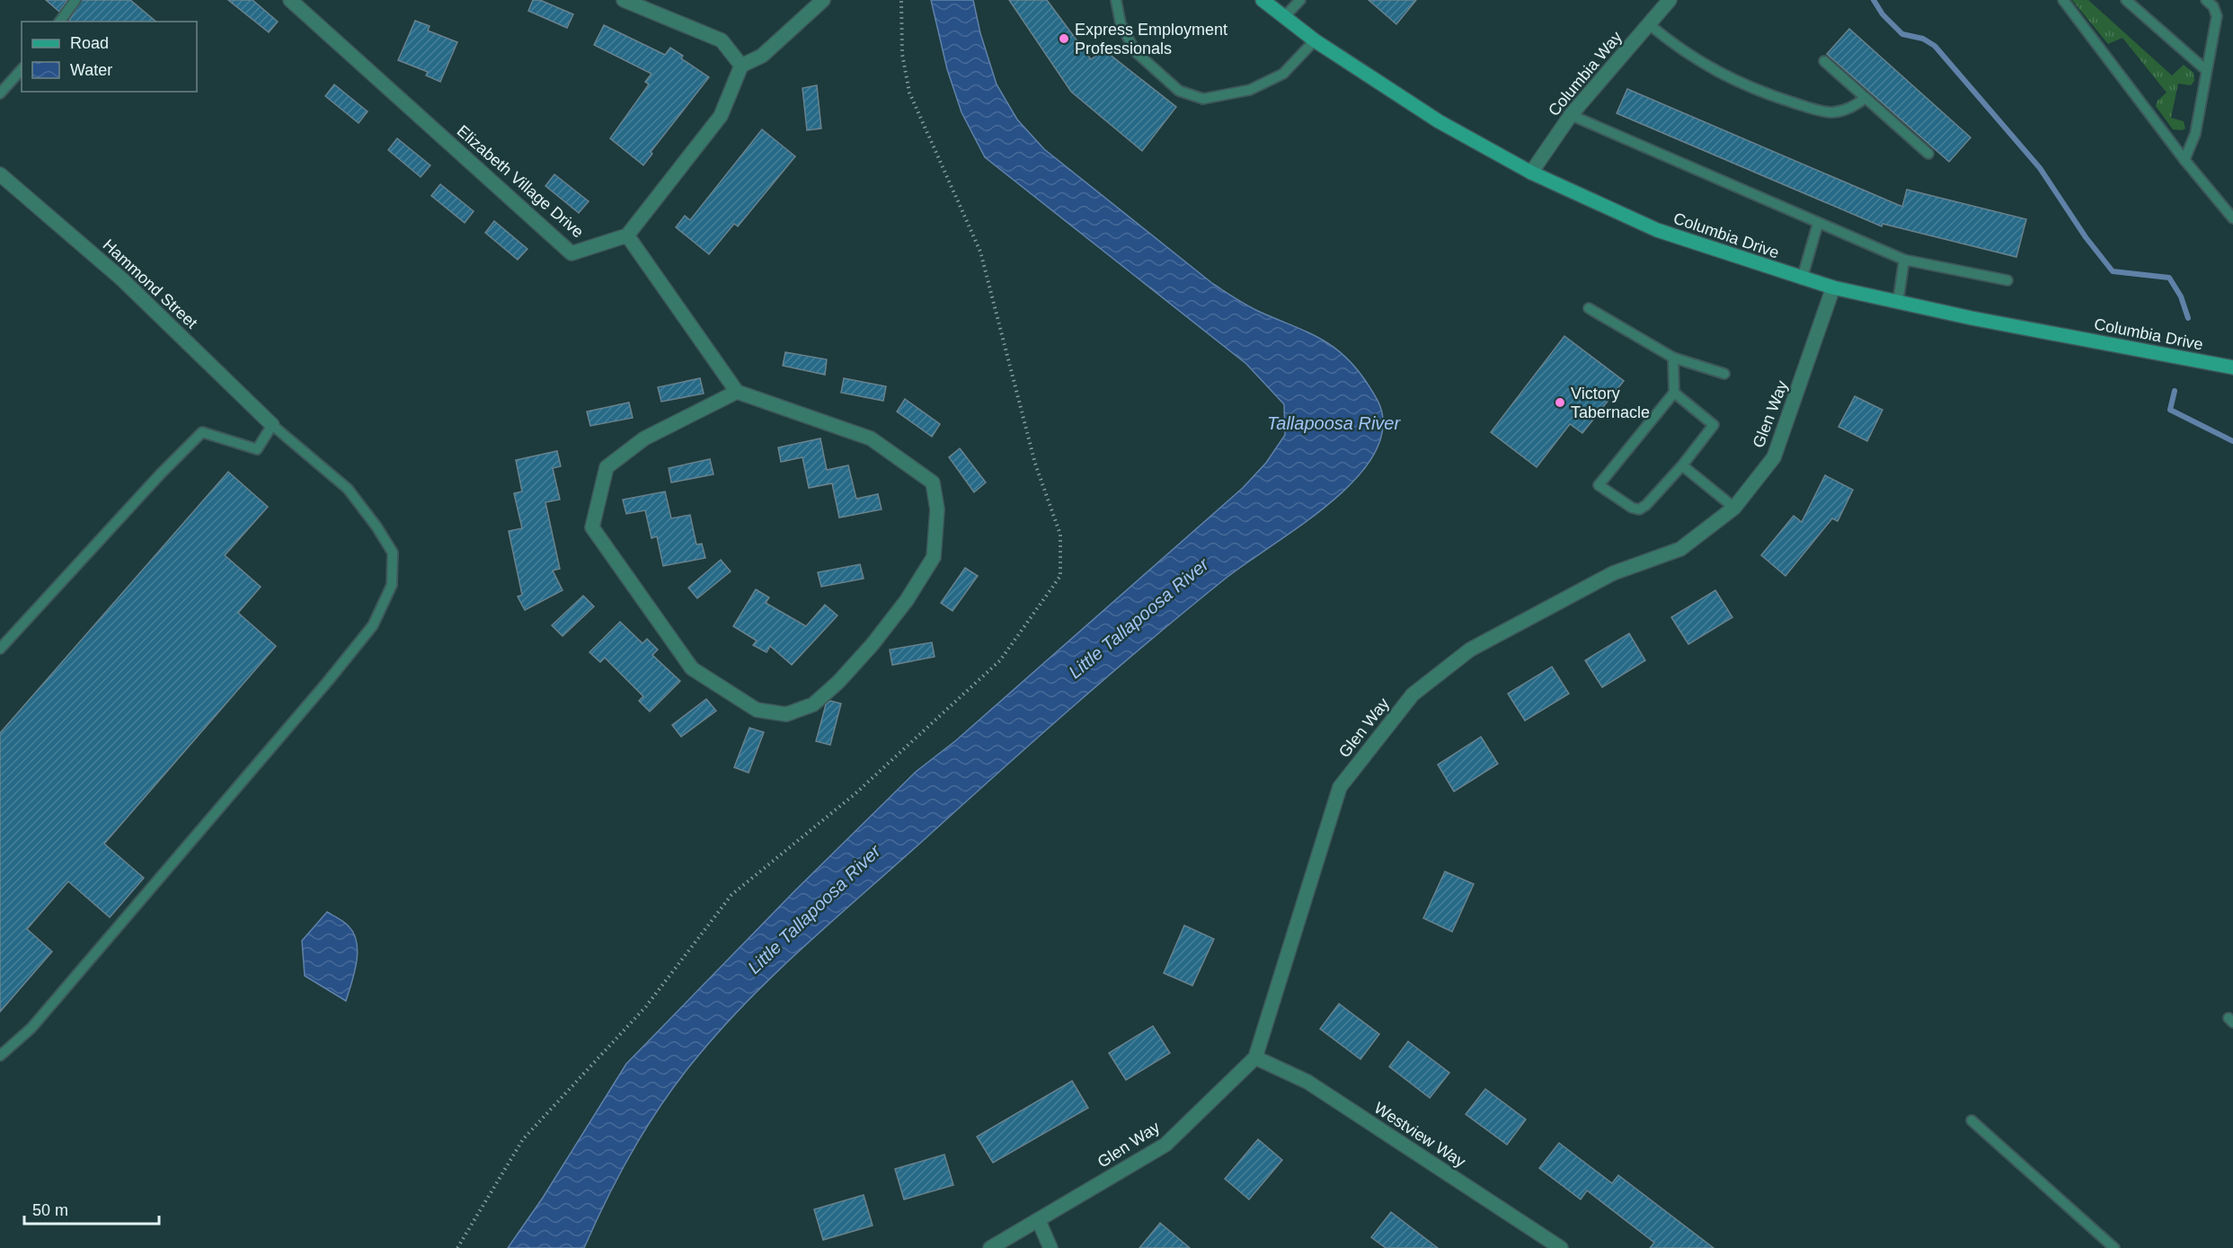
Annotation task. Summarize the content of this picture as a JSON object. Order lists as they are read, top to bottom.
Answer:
{
  "streets": {
    "main road": ["Columbia Drive"],
    "street": [
      "Columbia Way",
      "Elizabeth Village Drive",
      "Hammond Street",
      "Glen Way",
      "Westview Way"
    ]
  },
  "crossings": [
    ["Columbia Way", "Columbia Drive"],
    ["Columbia Drive", "Glen Way"],
    ["Glen Way", "Westview Way"]
  ],
  "water": ["Tallapoosa River", "Little Tallapoosa River"],
  "places": ["Express Employment Professionals", "Victory Tabernacle"],
  "legend": ["Road", "Water"],
  "scale_bar": "50 m"
}
